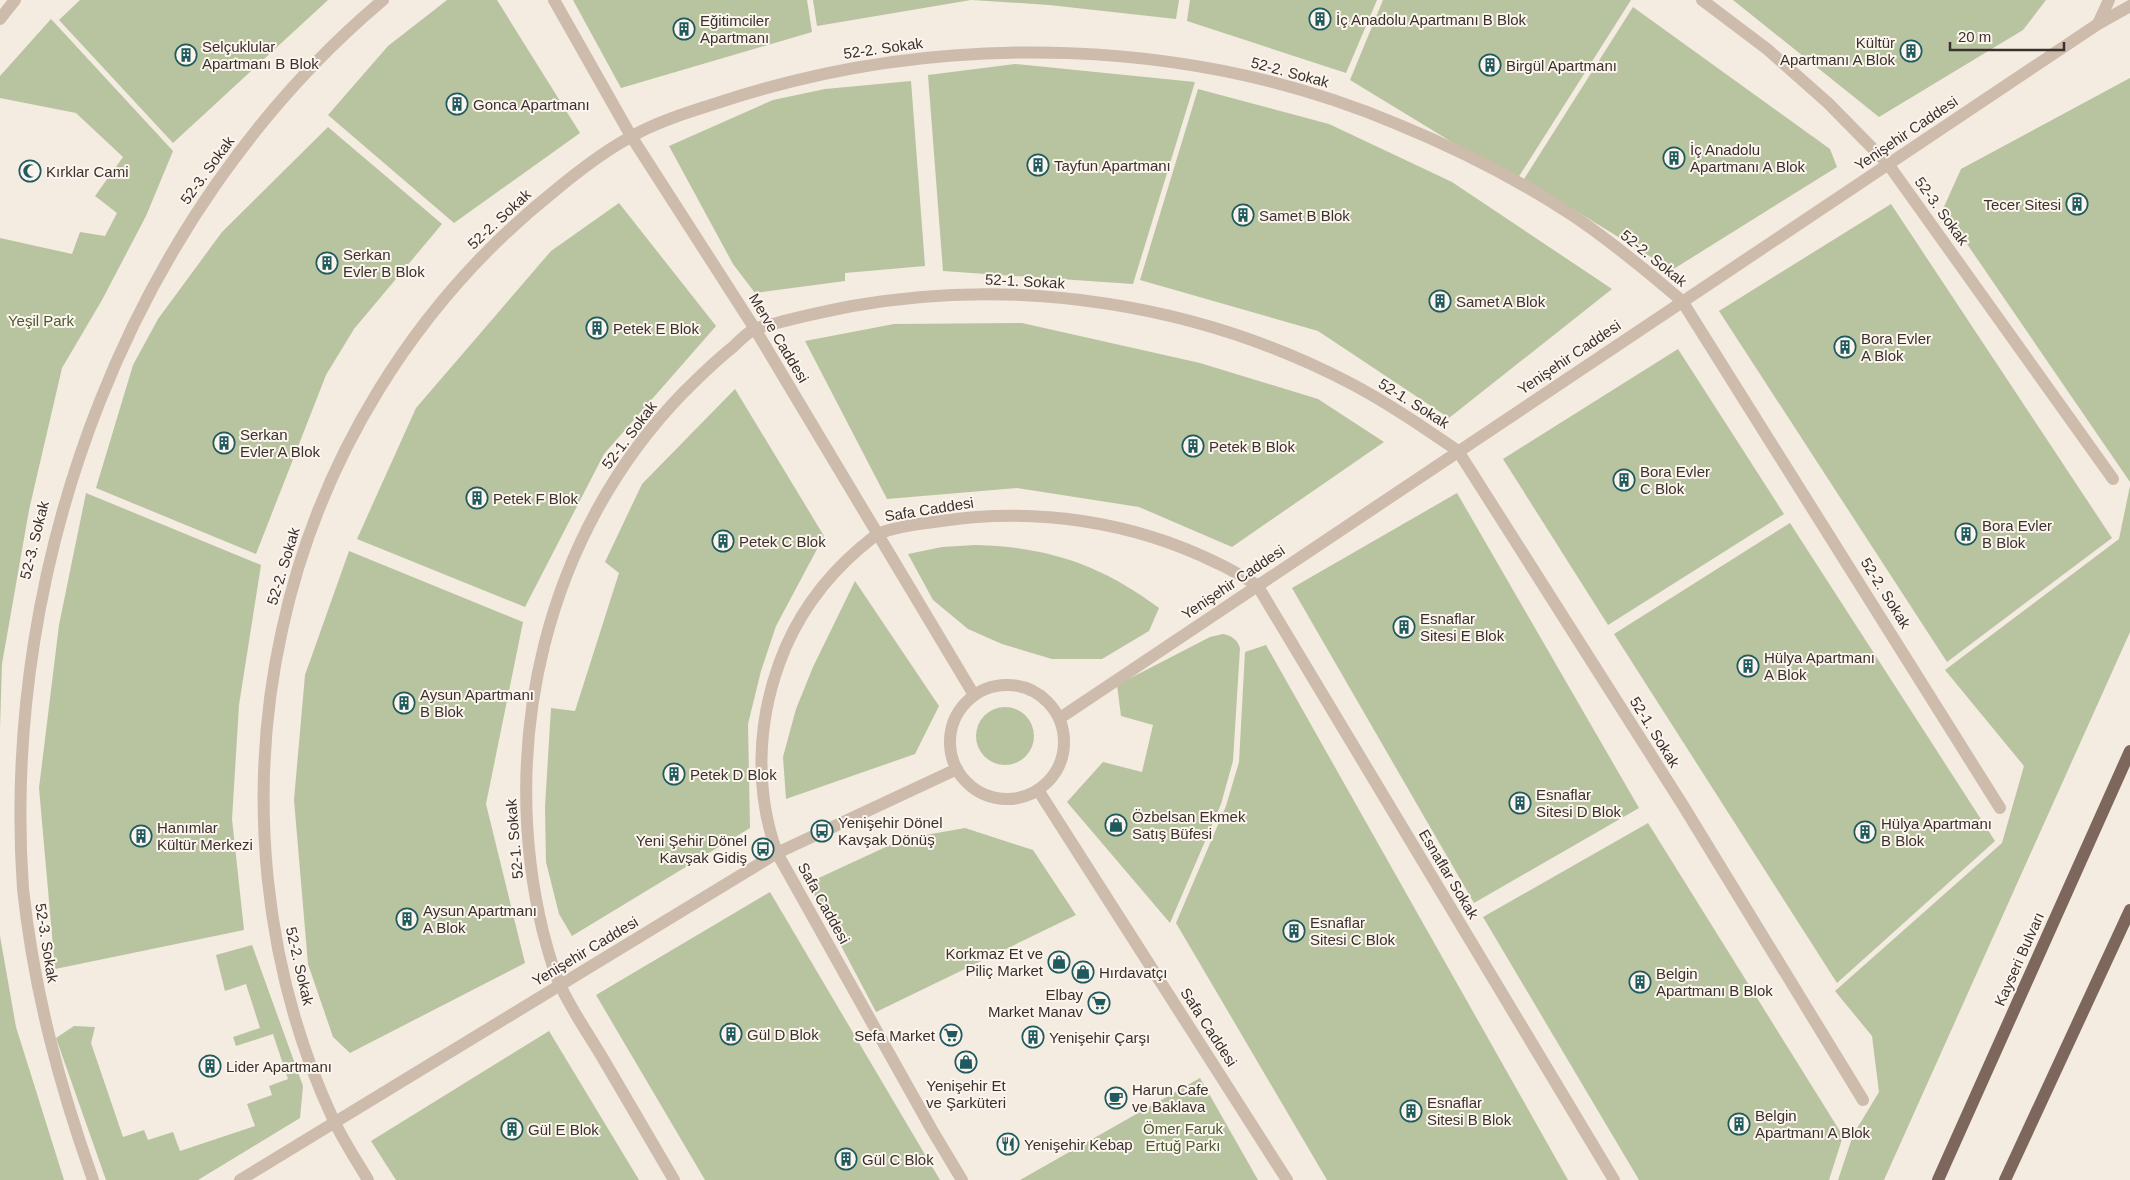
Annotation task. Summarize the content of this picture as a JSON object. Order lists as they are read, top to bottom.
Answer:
{
  "streets": {
    "main road": ["Kayseri Bulvarı"],
    "street": [
      "52-2. Sokak",
      "Yenişehir Caddesi",
      "52-3. Sokak",
      "52-1. Sokak",
      "Merve Caddesi",
      "Safa Caddesi",
      "Esnaflar Sokak"
    ]
  },
  "crossings": [
    ["52-2. Sokak", "Yenişehir Caddesi"],
    ["52-2. Sokak", "Merve Caddesi"],
    ["Yenişehir Caddesi", "52-3. Sokak"],
    ["Yenişehir Caddesi", "52-1. Sokak"],
    ["Yenişehir Caddesi", "Merve Caddesi"],
    ["Yenişehir Caddesi", "Safa Caddesi"],
    ["Yenişehir Caddesi", "Esnaflar Sokak"],
    ["52-1. Sokak", "Merve Caddesi"],
    ["Merve Caddesi", "Safa Caddesi"],
    ["Safa Caddesi", "Esnaflar Sokak"]
  ],
  "parks": ["Yeşil Park", "Ömer Faruk Ertuğ Parkı"],
  "places": {
    "building": [
      "İç Anadolu Apartmanı B Blok",
      "Eğitimciler Apartmanı",
      "Kültür Apartmanı A Blok",
      "Selçuklular Apartmanı B Blok",
      "Birgül Apartmanı",
      "Gonca Apartmanı",
      "İç Anadolu Apartmanı A Blok",
      "Tayfun Apartmanı",
      "Tecer Sitesi",
      "Samet B Blok",
      "Serkan Evler B Blok",
      "Samet A Blok",
      "Petek E Blok",
      "Bora Evler A Blok",
      "Serkan Evler A Blok",
      "Petek B Blok",
      "Bora Evler C Blok",
      "Petek F Blok",
      "Bora Evler B Blok",
      "Petek C Blok",
      "Esnaflar Sitesi E Blok",
      "Hülya Apartmanı A Blok",
      "Aysun Apartmanı B Blok",
      "Petek D Blok",
      "Esnaflar Sitesi D Blok",
      "Hülya Apartmanı B Blok",
      "Hanımlar Kültür Merkezi",
      "Aysun Apartmanı A Blok",
      "Esnaflar Sitesi C Blok",
      "Belgin Apartmanı B Blok",
      "Gül D Blok",
      "Yenişehir Çarşı",
      "Lider Apartmanı",
      "Esnaflar Sitesi B Blok",
      "Belgin Apartmanı A Blok",
      "Gül E Blok",
      "Gül C Blok"
    ],
    "mosque": ["Kırklar Cami"],
    "shop": [
      "Özbelsan Ekmek Satış Büfesi",
      "Korkmaz Et ve Piliç Market",
      "Hırdavatçı",
      "Yenişehir Et ve Şarküteri"
    ],
    "bus stop": ["Yenişehir Dönel Kavşak Dönüş", "Yeni Şehir Dönel Kavşak Gidiş"],
    "supermarket": ["Elbay Market Manav", "Sefa Market"],
    "cafe": ["Harun Cafe ve Baklava"],
    "restaurant": ["Yenişehir Kebap"]
  },
  "scale_bar": "20 m"
}
